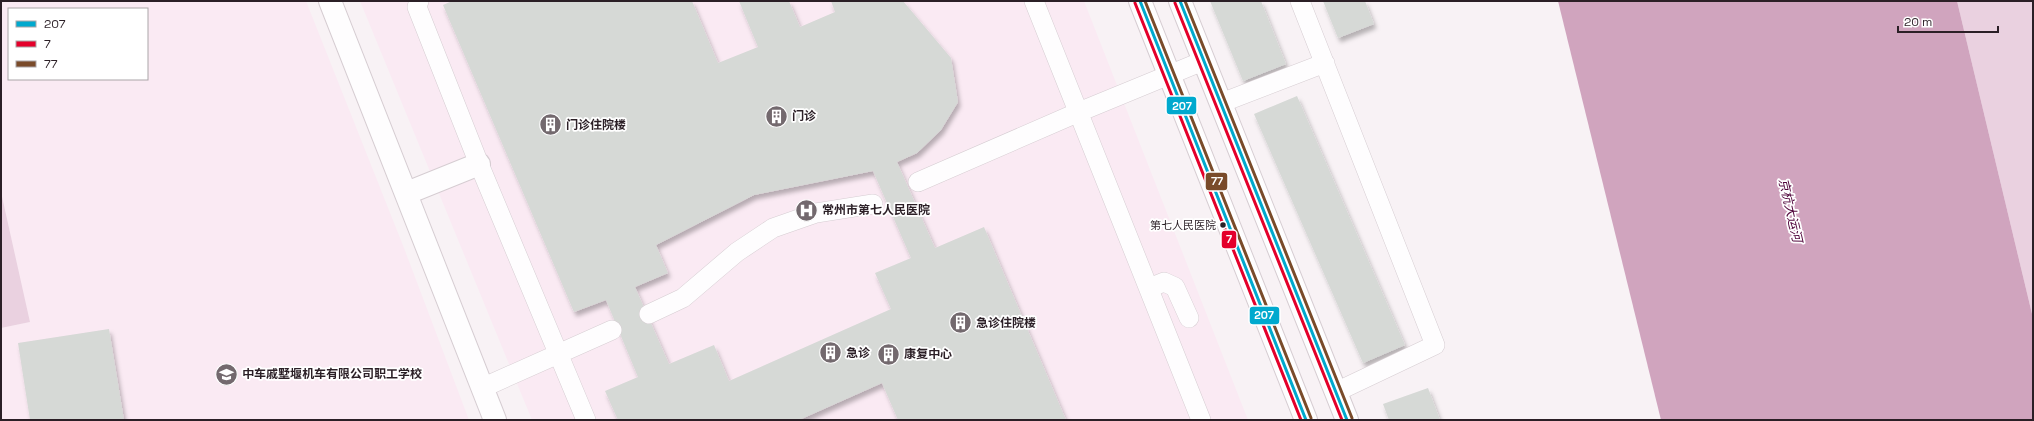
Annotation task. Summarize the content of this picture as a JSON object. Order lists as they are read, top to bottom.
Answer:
{
  "water": ["京杭大运河"],
  "places": {
    "building": [
      "门诊",
      "门诊住院楼",
      "急诊住院楼",
      "急诊",
      "康复中心"
    ],
    "hospital": ["常州市第七人民医院"],
    "other": ["第七人民医院"],
    "school or university": ["中车戚墅堰机车有限公司职工学校"]
  },
  "lines": ["transit line 207", "transit line 77", "transit line 7"],
  "legend": ["207", "7", "77"],
  "scale_bar": "20 m"
}
